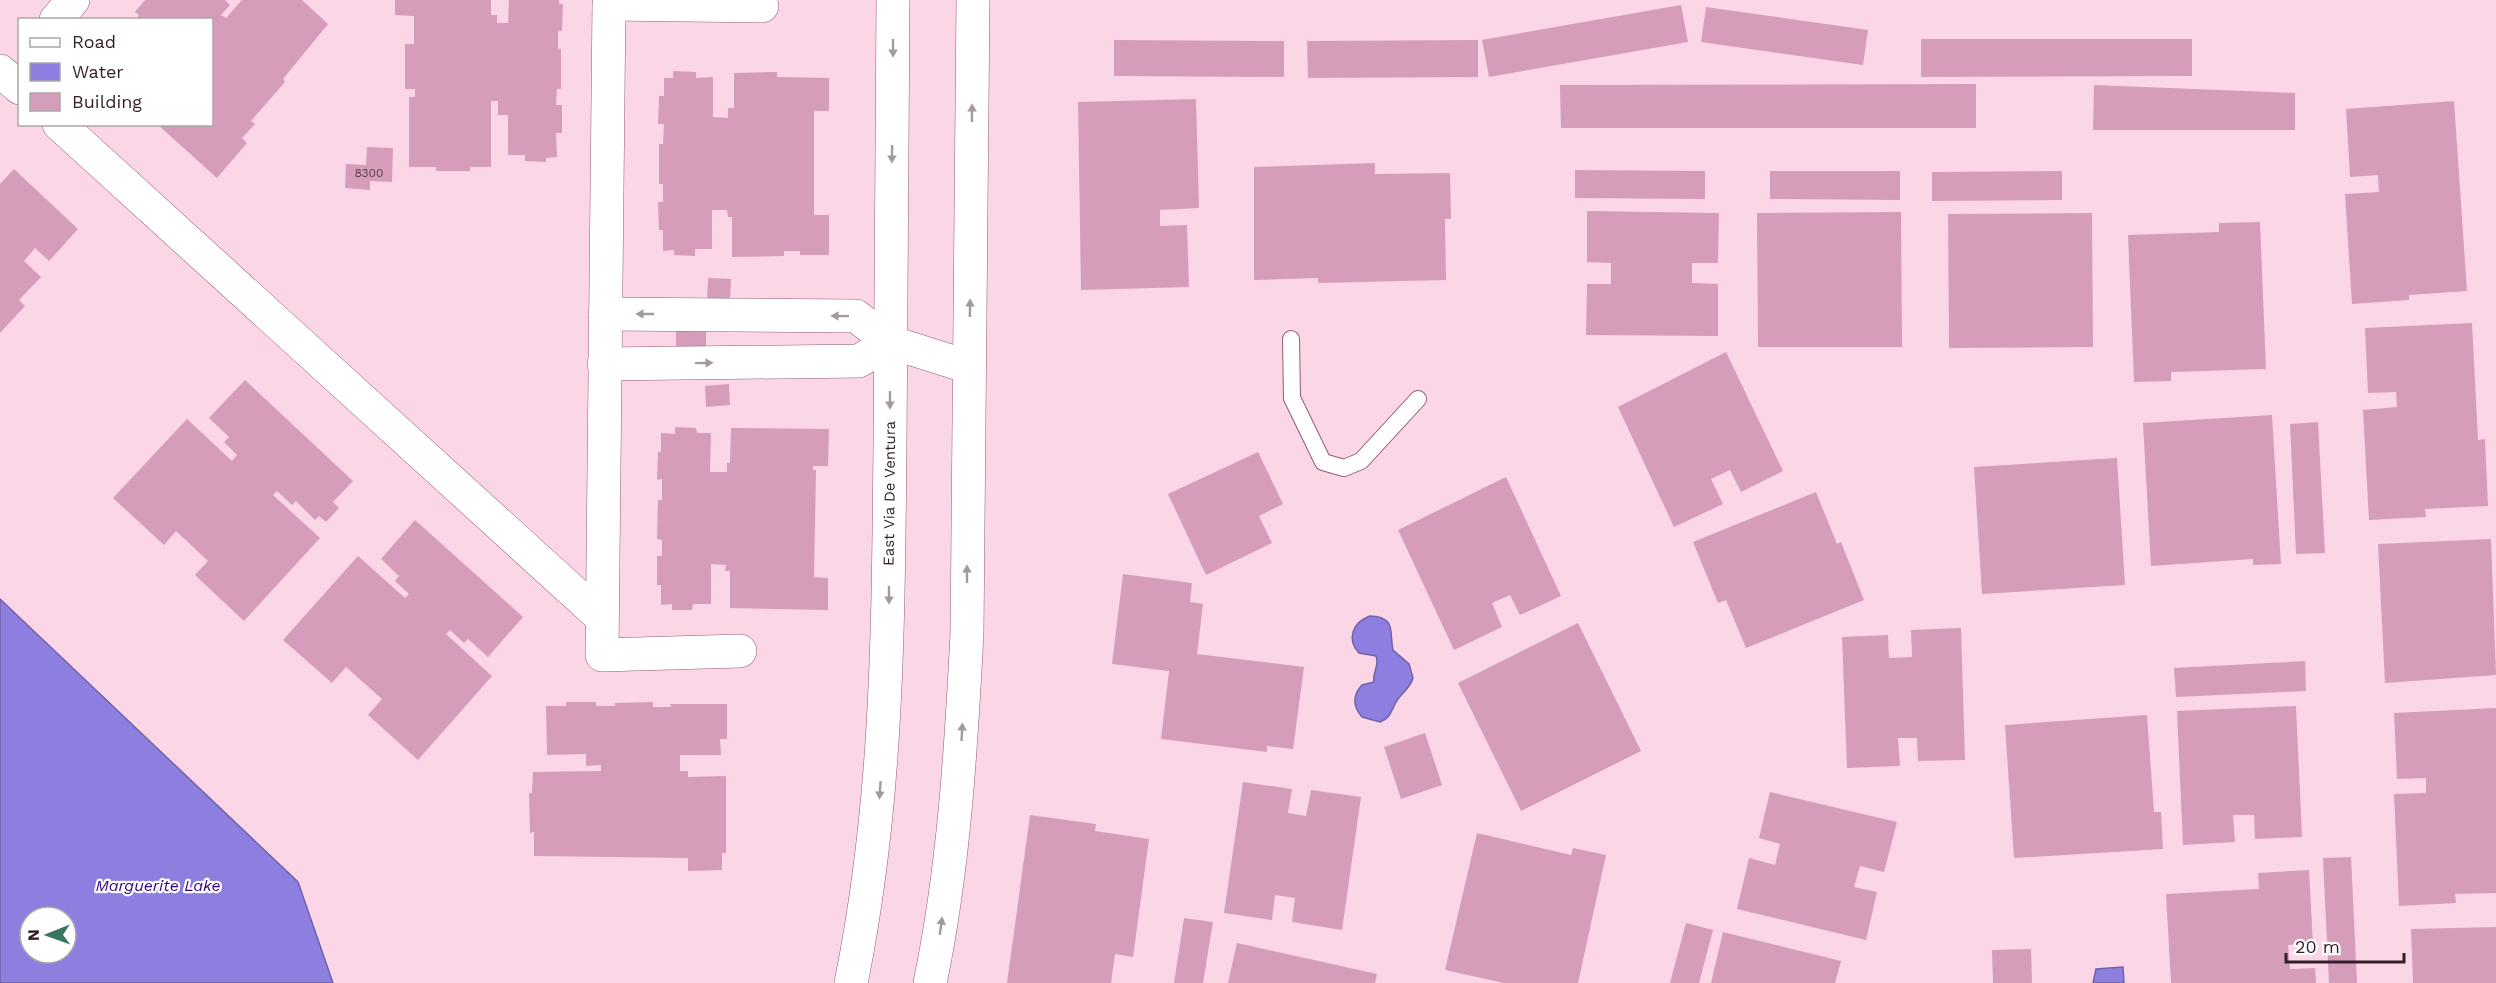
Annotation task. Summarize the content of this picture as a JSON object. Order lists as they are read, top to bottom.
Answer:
{
  "streets": {
    "street": ["East Via De Ventura"]
  },
  "water": ["Marguerite Lake"],
  "house_numbers": ["8300"],
  "legend": ["Road", "Water", "Building"],
  "scale_bar": "20 m",
  "north": "left"
}
